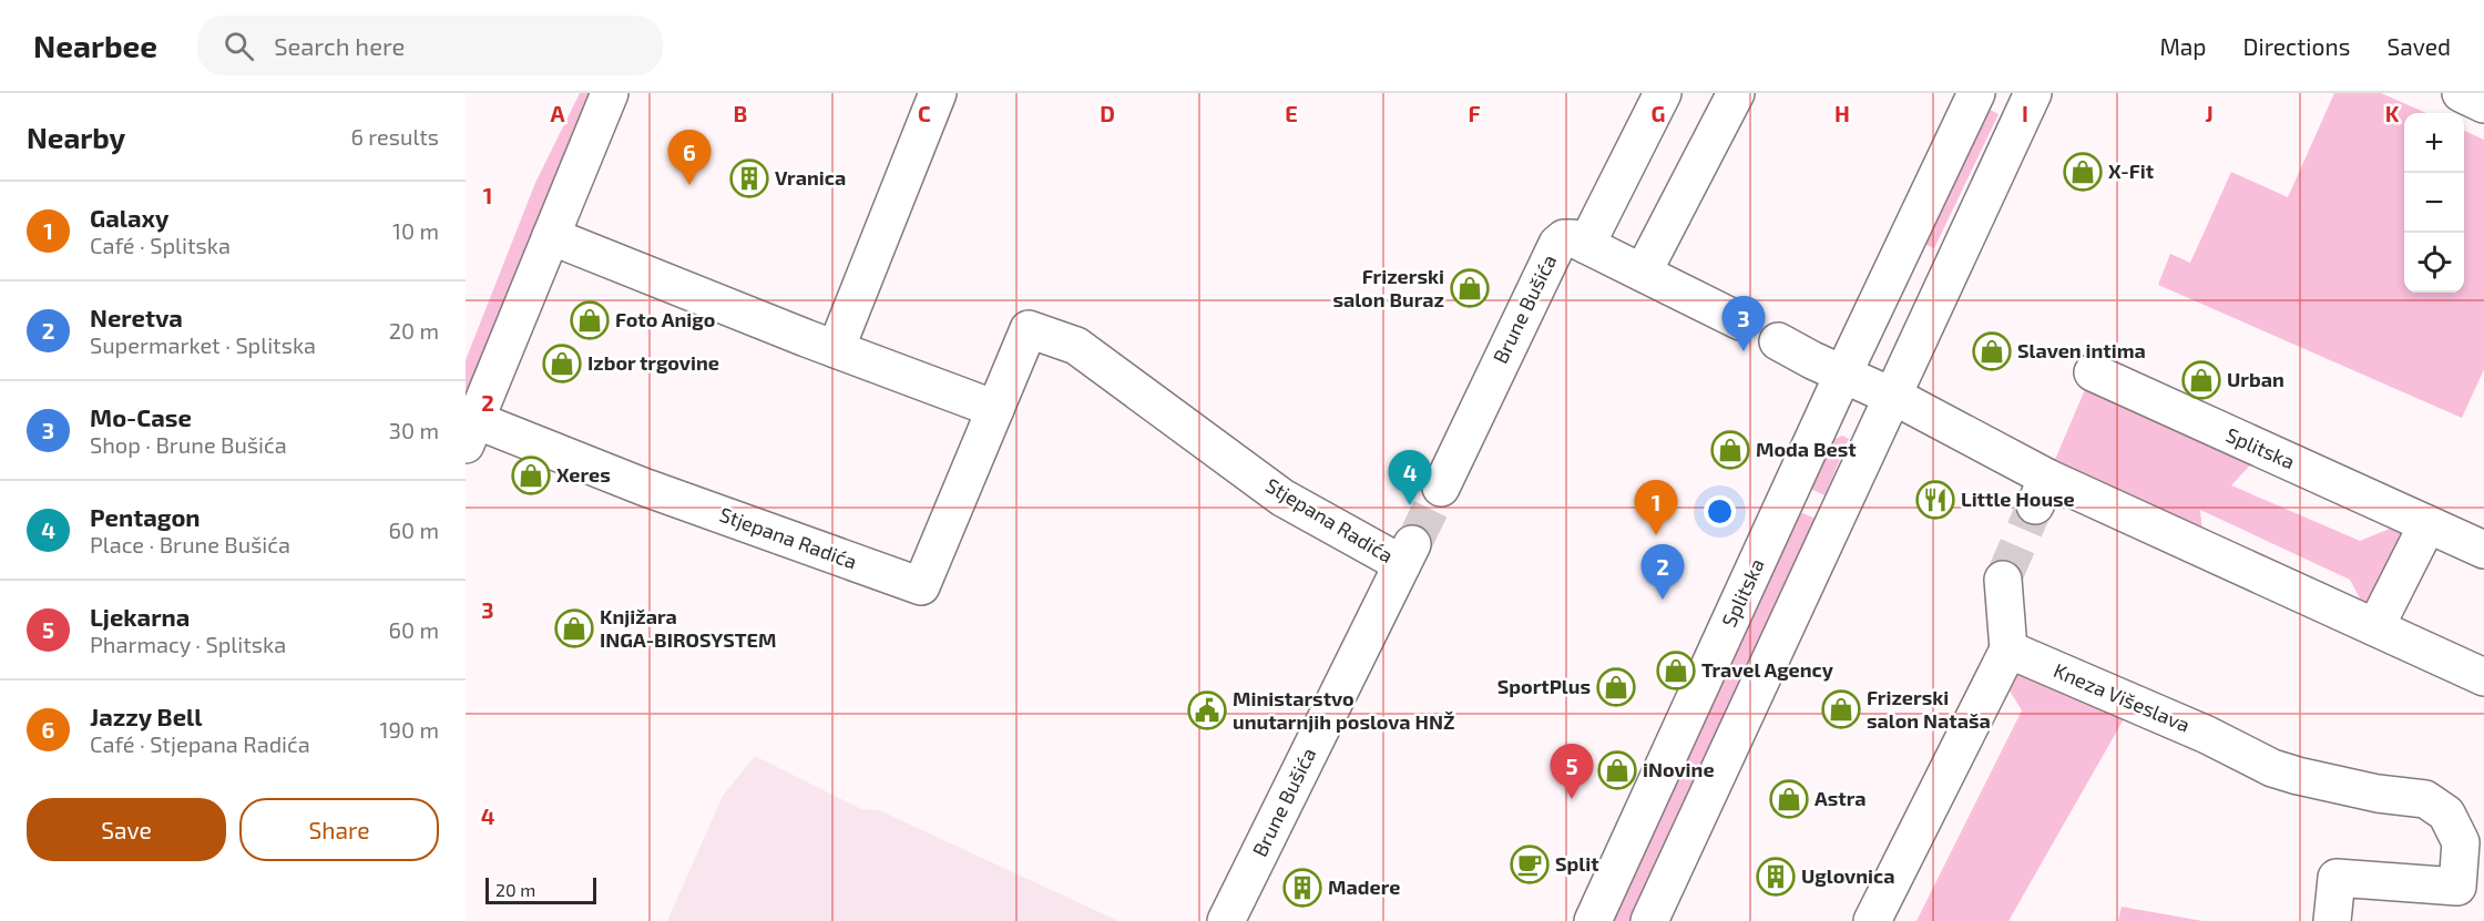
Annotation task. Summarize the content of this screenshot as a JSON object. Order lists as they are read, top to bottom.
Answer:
{
  "streets": {
    "street": [
      "Brune Bušića",
      "Splitska",
      "Stjepana Radića",
      "Kneza Višeslava"
    ]
  },
  "crossings": [
    ["Brune Bušića", "Stjepana Radića"]
  ],
  "places": {
    "shop": [
      "X-Fit",
      "Frizerski salon Buraz",
      "Foto Anigo",
      "Slaven intima",
      "Izbor trgovine",
      "Urban",
      "Moda Best",
      "Xeres",
      "Knjižara INGA-BIROSYSTEM",
      "Travel Agency",
      "SportPlus",
      "Frizerski salon Nataša",
      "iNovine",
      "Astra"
    ],
    "building": ["Vranica", "Uglovnica", "Madere"],
    "restaurant": ["Little House"],
    "public building": ["Ministarstvo unutarnjih poslova HNŽ"],
    "cafe": ["Split"]
  },
  "scale_bar": "20 m",
  "page": {
    "header": "Nearbee",
    "search": "Search here",
    "nav": ["Map", "Directions", "Saved"],
    "heading": ["Nearby", "6 results"],
    "map_buttons": ["+", "−"],
    "pins": [
      "6",
      "3",
      "4",
      "1",
      "2",
      "5"
    ],
    "list": [
      {
        "mark": "1",
        "name": "Galaxy",
        "note": "Café · Splitska",
        "value": "10 m"
      },
      {
        "mark": "2",
        "name": "Neretva",
        "note": "Supermarket · Splitska",
        "value": "20 m"
      },
      {
        "mark": "3",
        "name": "Mo-Case",
        "note": "Shop · Brune Bušića",
        "value": "30 m"
      },
      {
        "mark": "4",
        "name": "Pentagon",
        "note": "Place · Brune Bušića",
        "value": "60 m"
      },
      {
        "mark": "5",
        "name": "Ljekarna",
        "note": "Pharmacy · Splitska",
        "value": "60 m"
      },
      {
        "mark": "6",
        "name": "Jazzy Bell",
        "note": "Café · Stjepana Radića",
        "value": "190 m"
      }
    ],
    "buttons": ["Save", "Share"],
    "scale": "20 m"
  },
  "grid": {
    "columns": [
      "A",
      "B",
      "C",
      "D",
      "E",
      "F",
      "G",
      "H",
      "I",
      "J",
      "K"
    ],
    "rows": [
      "1",
      "2",
      "3",
      "4"
    ]
  }
}
